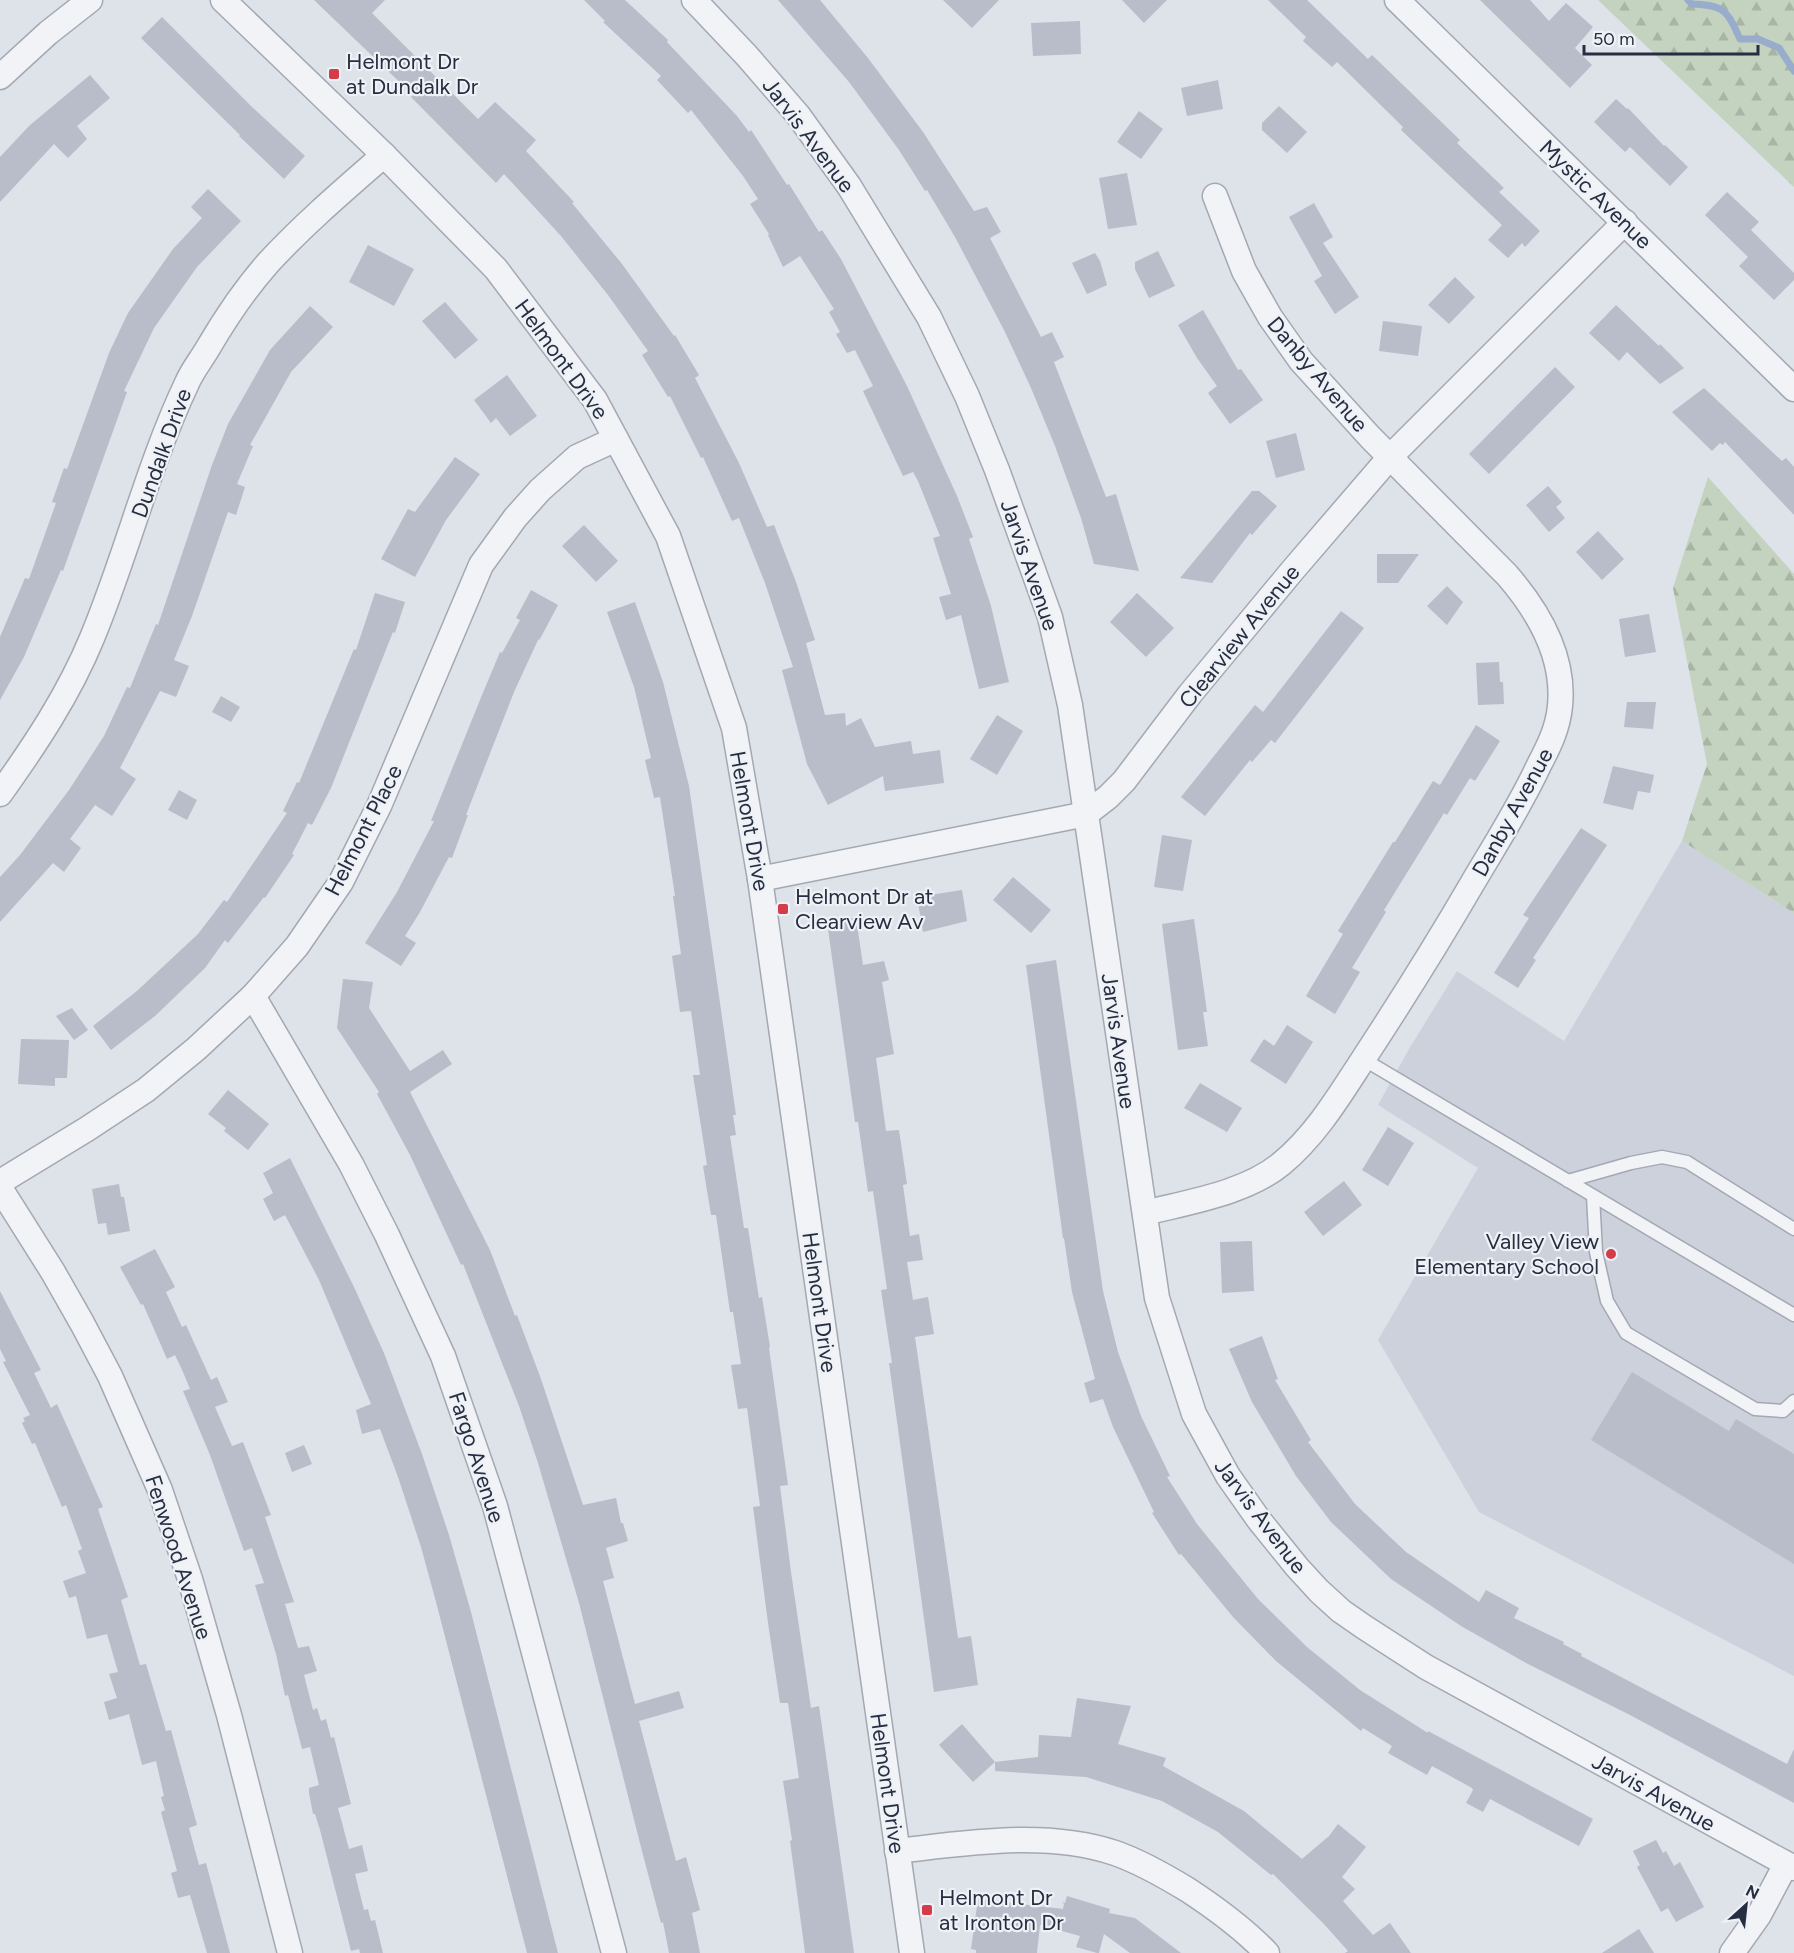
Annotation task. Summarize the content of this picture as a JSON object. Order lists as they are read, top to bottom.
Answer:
{
  "streets": {
    "street": [
      "Jarvis Avenue",
      "Mystic Avenue",
      "Helmont Drive",
      "Danby Avenue",
      "Dundalk Drive",
      "Clearview Avenue",
      "Helmont Place",
      "Fargo Avenue",
      "Fenwood Avenue"
    ]
  },
  "crossings": [
    ["Jarvis Avenue", "Danby Avenue"],
    ["Jarvis Avenue", "Clearview Avenue"],
    ["Mystic Avenue", "Clearview Avenue"],
    ["Helmont Drive", "Dundalk Drive"],
    ["Helmont Drive", "Clearview Avenue"],
    ["Helmont Drive", "Helmont Place"],
    ["Danby Avenue", "Clearview Avenue"],
    ["Helmont Place", "Fargo Avenue"]
  ],
  "places": {
    "transit": ["Helmont Dr at Dundalk Dr", "Helmont Dr at Clearview Av", "Helmont Dr at Ironton Dr"],
    "other": ["Valley View Elementary School"]
  },
  "scale_bar": "50 m",
  "north": "top right"
}
